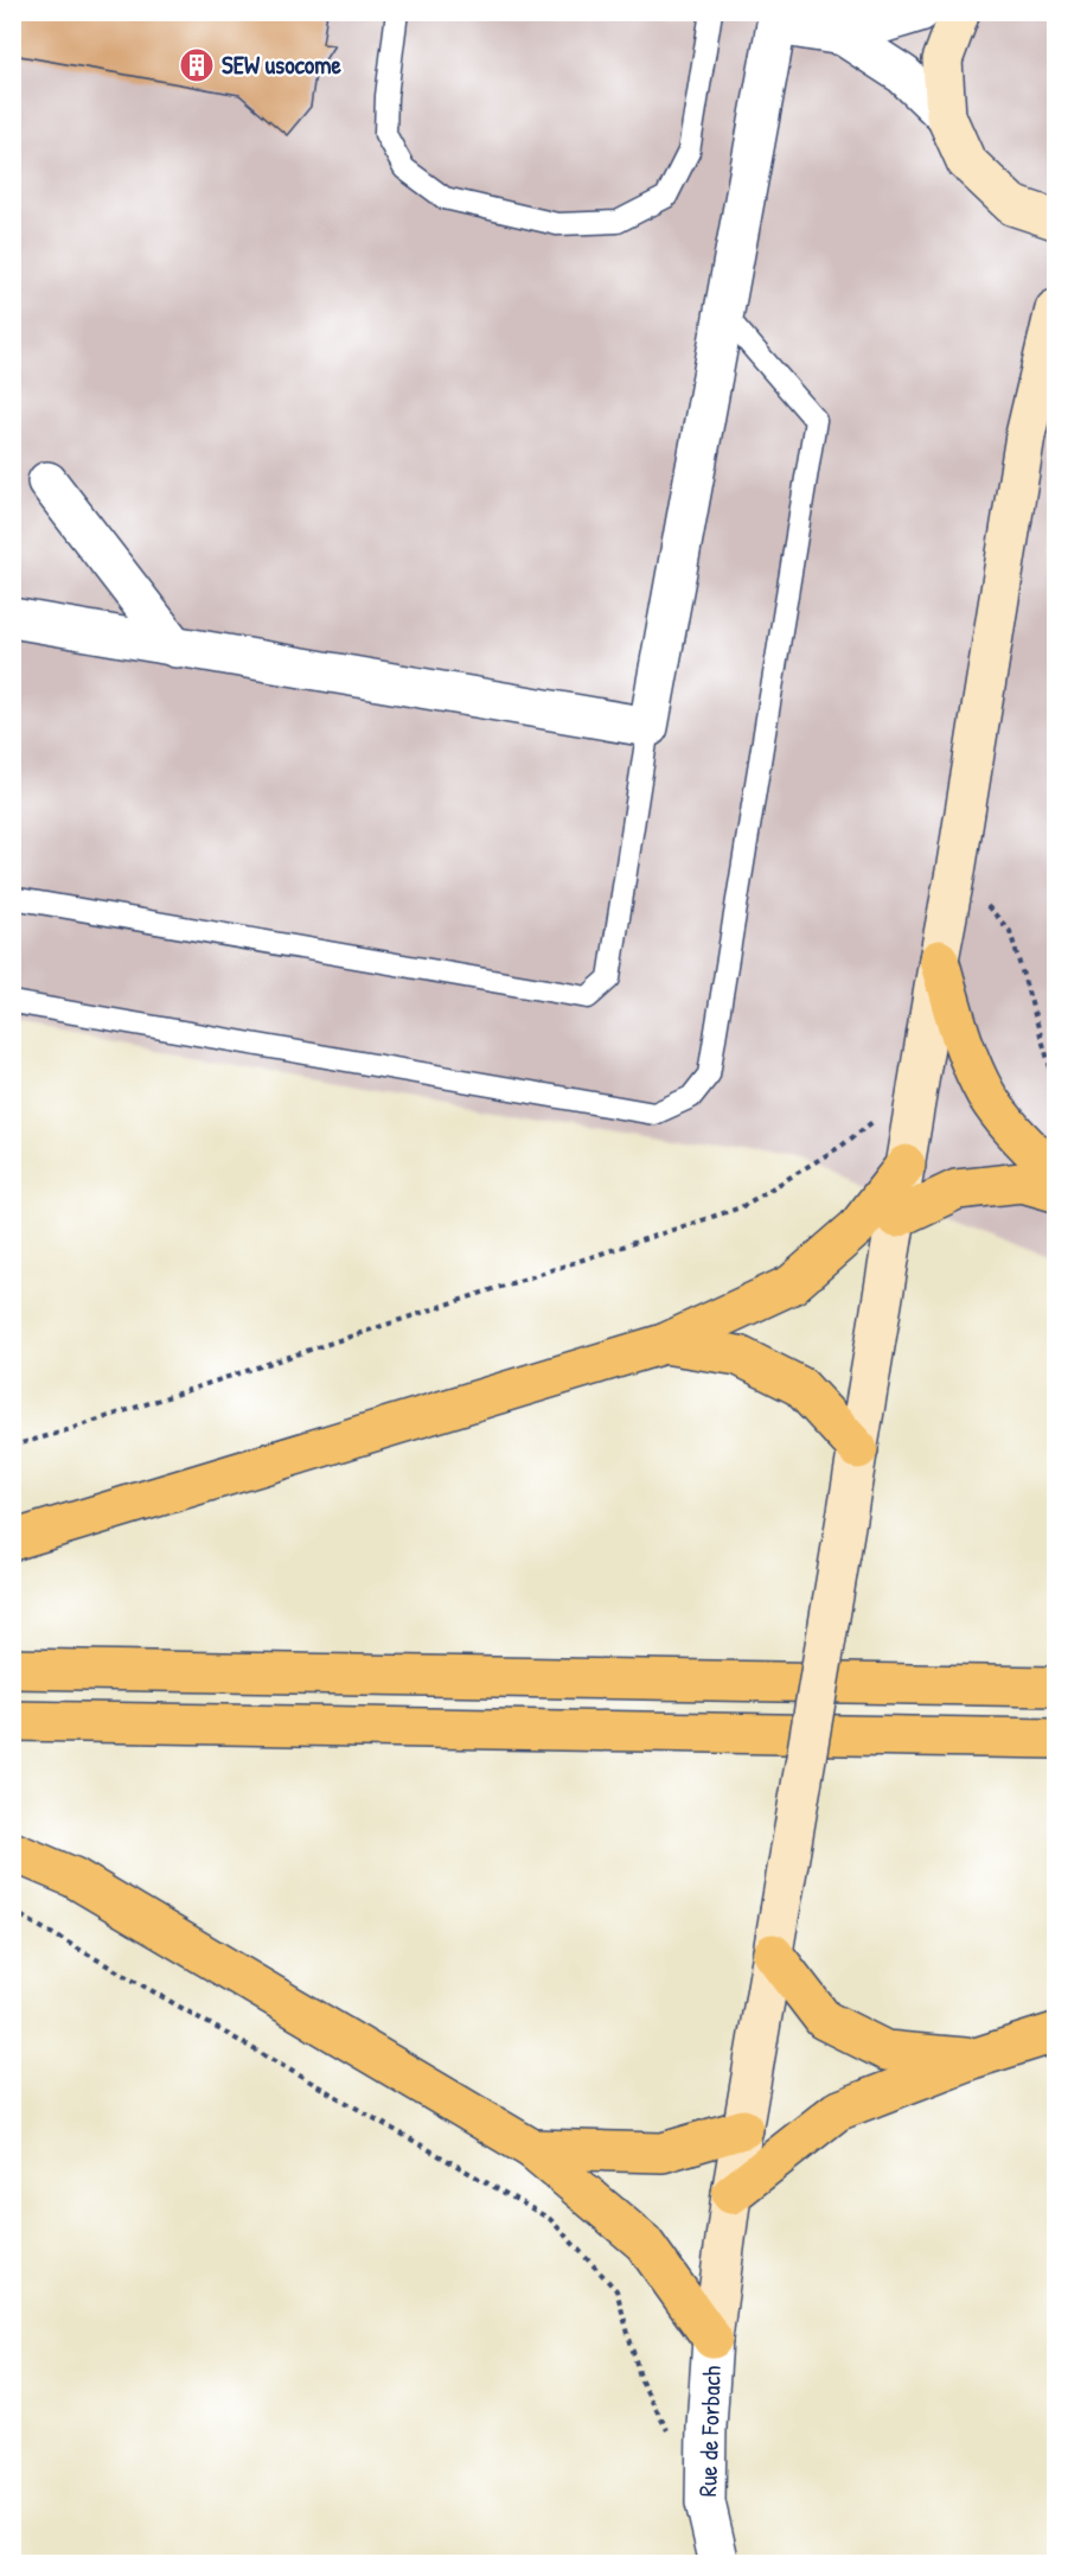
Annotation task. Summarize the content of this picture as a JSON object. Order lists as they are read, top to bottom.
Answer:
{
  "streets": {
    "street": ["Rue de Forbach"]
  },
  "places": {
    "building": ["SEW usocome"]
  }
}
